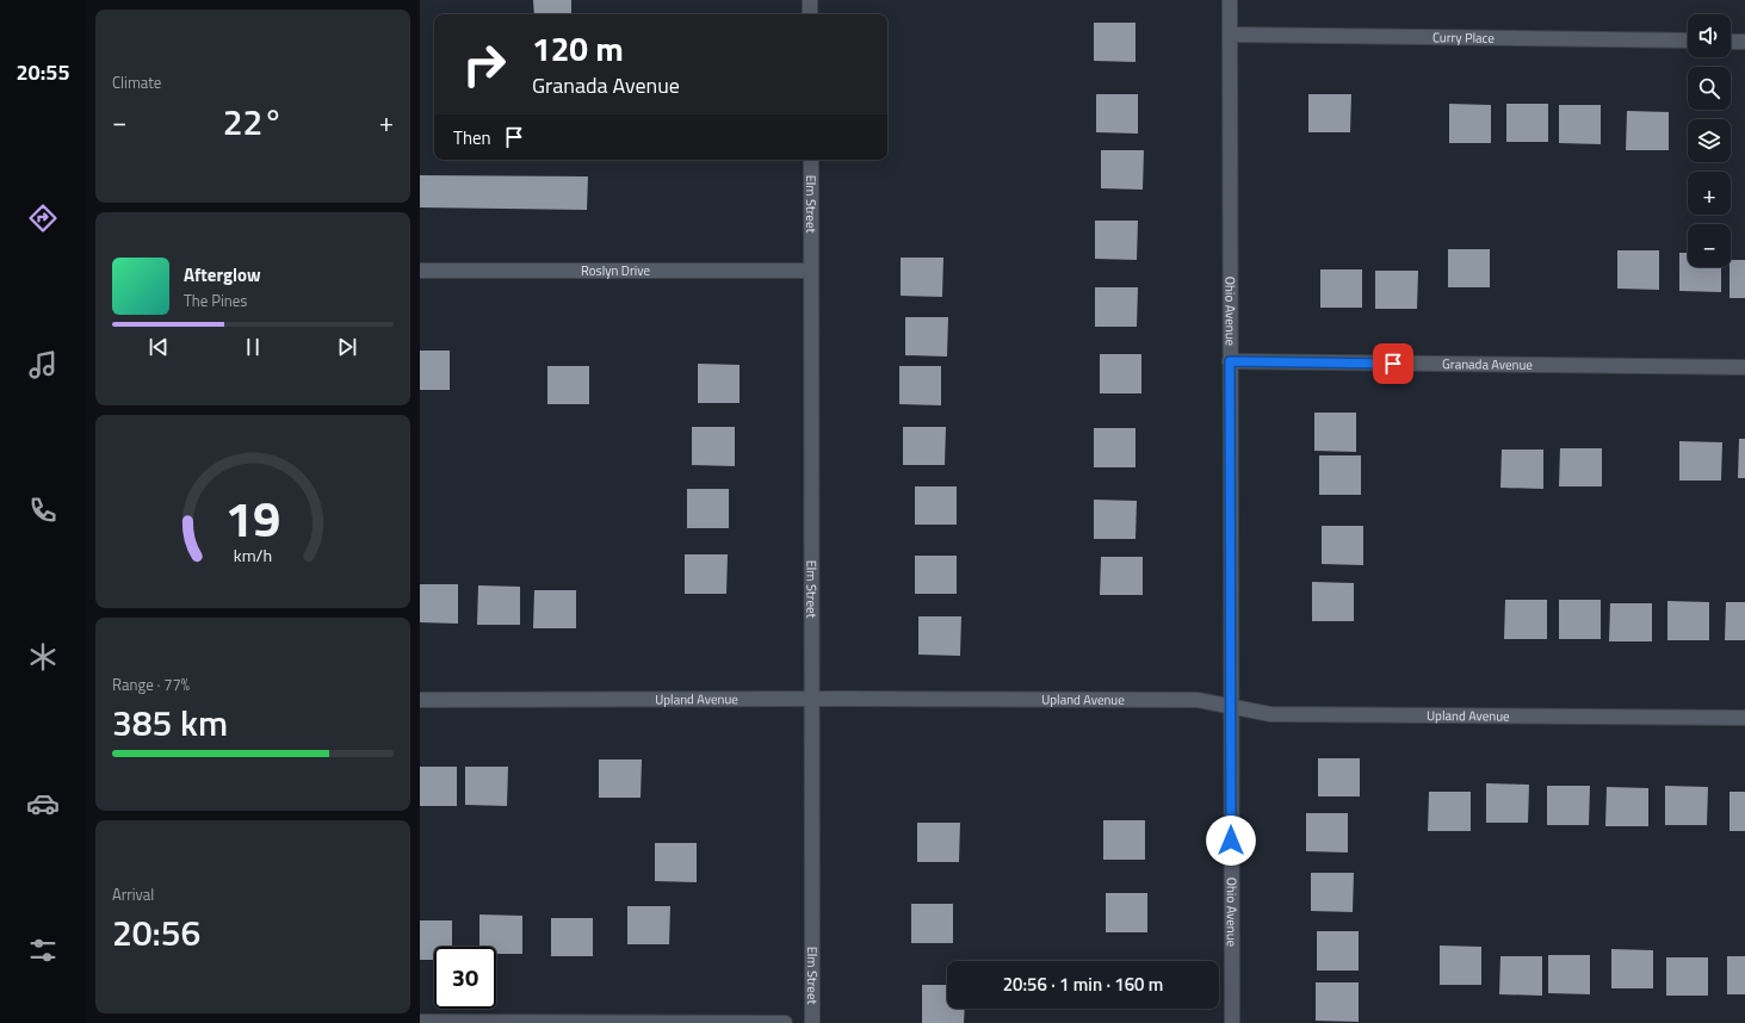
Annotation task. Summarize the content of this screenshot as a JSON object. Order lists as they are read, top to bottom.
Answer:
{
  "streets": {
    "street": [
      "Curry Place",
      "Elm Street",
      "Roslyn Drive",
      "Ohio Avenue",
      "Granada Avenue",
      "Upland Avenue"
    ]
  },
  "crossings": [
    ["Curry Place", "Ohio Avenue"],
    ["Elm Street", "Roslyn Drive"],
    ["Elm Street", "Upland Avenue"],
    ["Ohio Avenue", "Granada Avenue"],
    ["Ohio Avenue", "Upland Avenue"]
  ],
  "page": {
    "tabs": "20:55",
    "tile": [
      "Climate",
      ["Range · 77%", "385 km"],
      ["Arrival", "20:56"]
    ],
    "map_buttons": ["+", "−"],
    "turn": ["120 m", "Granada Avenue"],
    "heat": ["−", "22°", "+"],
    "then": "Then",
    "song": ["Afterglow", "The Pines"],
    "limit": "30",
    "trip": "20:56 · 1 min · 160 m",
    "gauge": ["19", "km/h"]
  }
}
